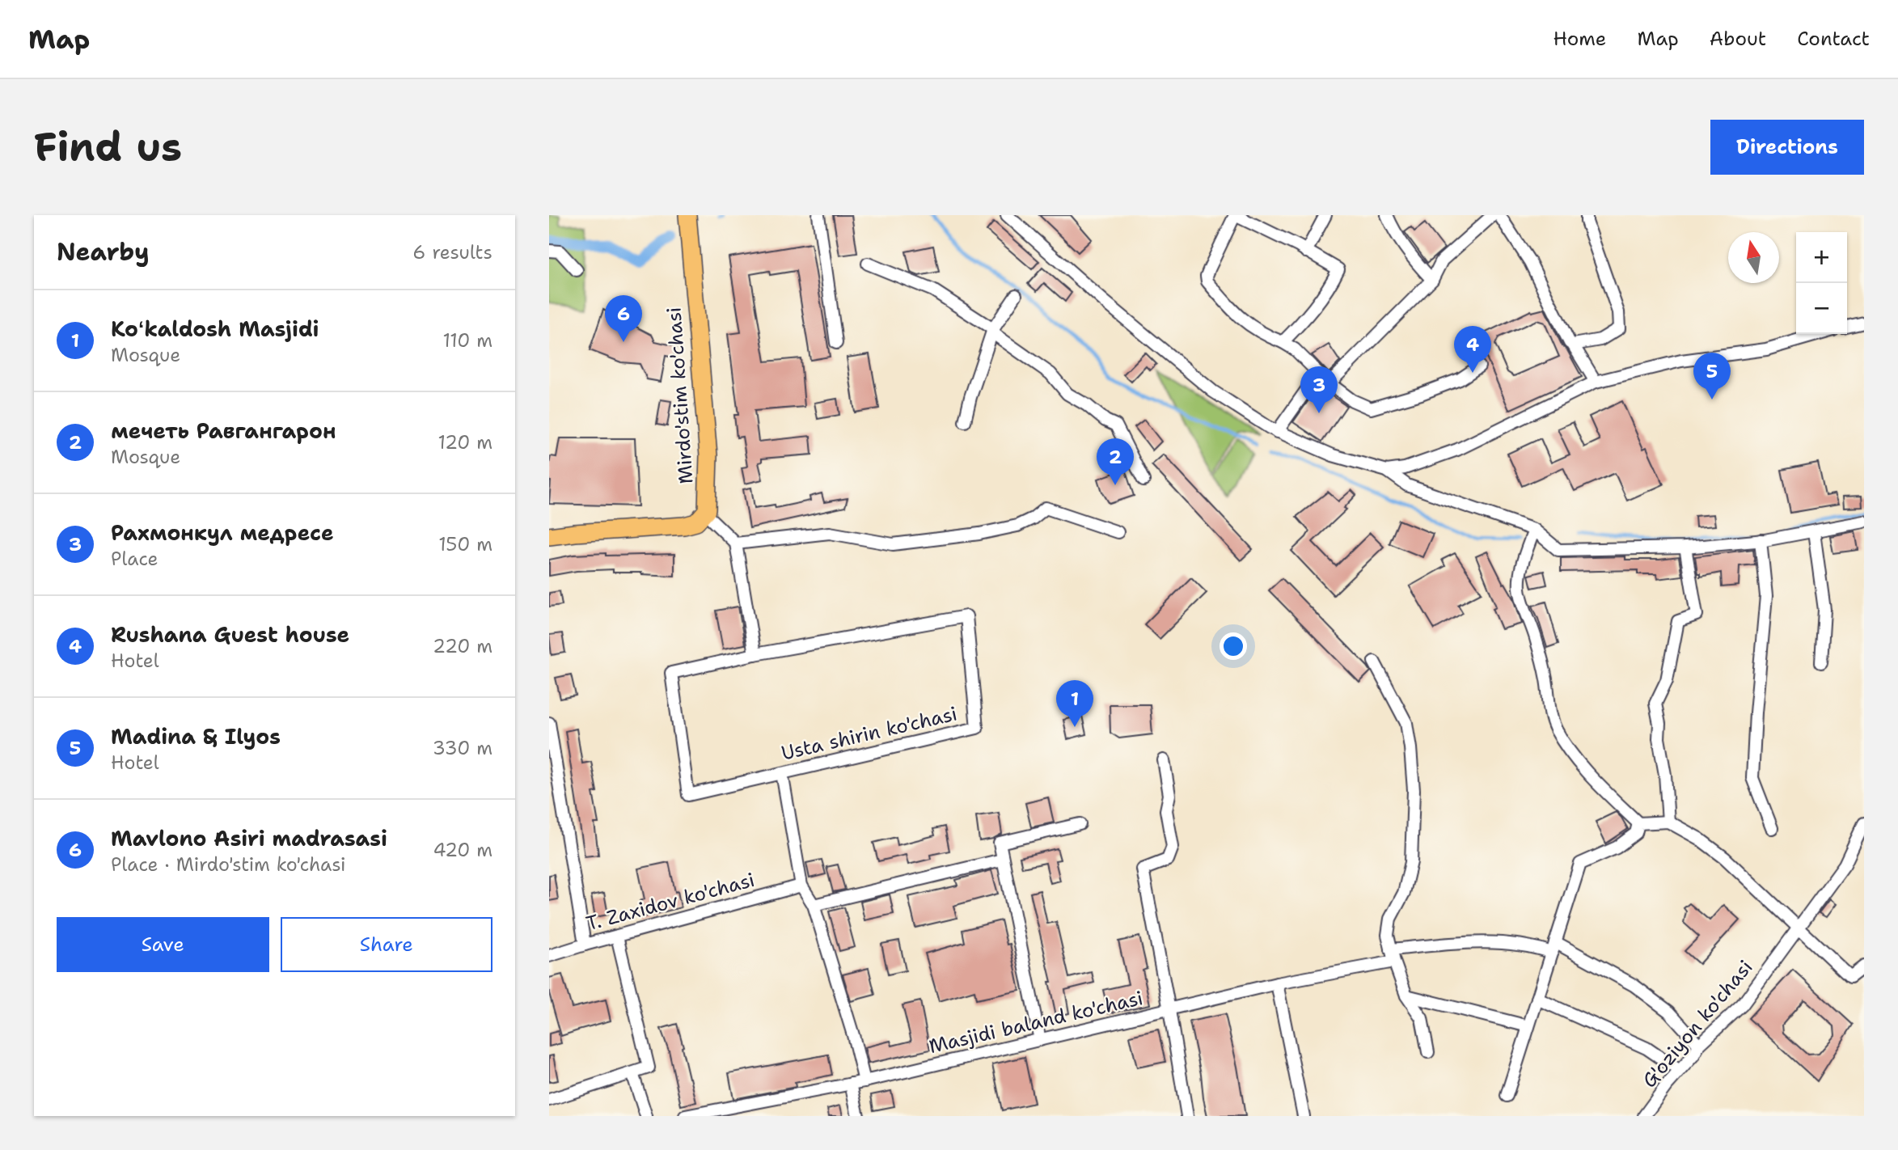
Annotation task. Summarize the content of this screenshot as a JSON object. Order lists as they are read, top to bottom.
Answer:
{
  "streets": {
    "main road": ["Mirdo'stim ko'chasi"],
    "street": [
      "Usta shirin ko'chasi",
      "T. Zaxidov ko'chasi",
      "Masjidi baland ko'chasi",
      "G'oziyon ko'chasi"
    ]
  },
  "north": "top",
  "page": {
    "header": "Map",
    "nav": [
      "Home",
      "Map",
      "About",
      "Contact"
    ],
    "buttons": [
      "Directions",
      ["Save", "Share"]
    ],
    "title": "Find us",
    "heading": ["Nearby", "6 results"],
    "map_buttons": ["+", "−"],
    "list": [
      {
        "mark": "1",
        "name": "Koʻkaldosh Masjidi",
        "note": "Mosque",
        "value": "110 m"
      },
      {
        "mark": "2",
        "name": "мечеть Равгангарон",
        "note": "Mosque",
        "value": "120 m"
      },
      {
        "mark": "3",
        "name": "Рахмонкул медресе",
        "note": "Place",
        "value": "150 m"
      },
      {
        "mark": "4",
        "name": "Rushana Guest house",
        "note": "Hotel",
        "value": "220 m"
      },
      {
        "mark": "5",
        "name": "Madina & Ilyos",
        "note": "Hotel",
        "value": "330 m"
      },
      {
        "mark": "6",
        "name": "Mavlono Asiri madrasasi",
        "note": "Place · Mirdo'stim ko'chasi",
        "value": "420 m"
      }
    ],
    "pins": [
      "6",
      "4",
      "5",
      "3",
      "2",
      "1"
    ]
  }
}
